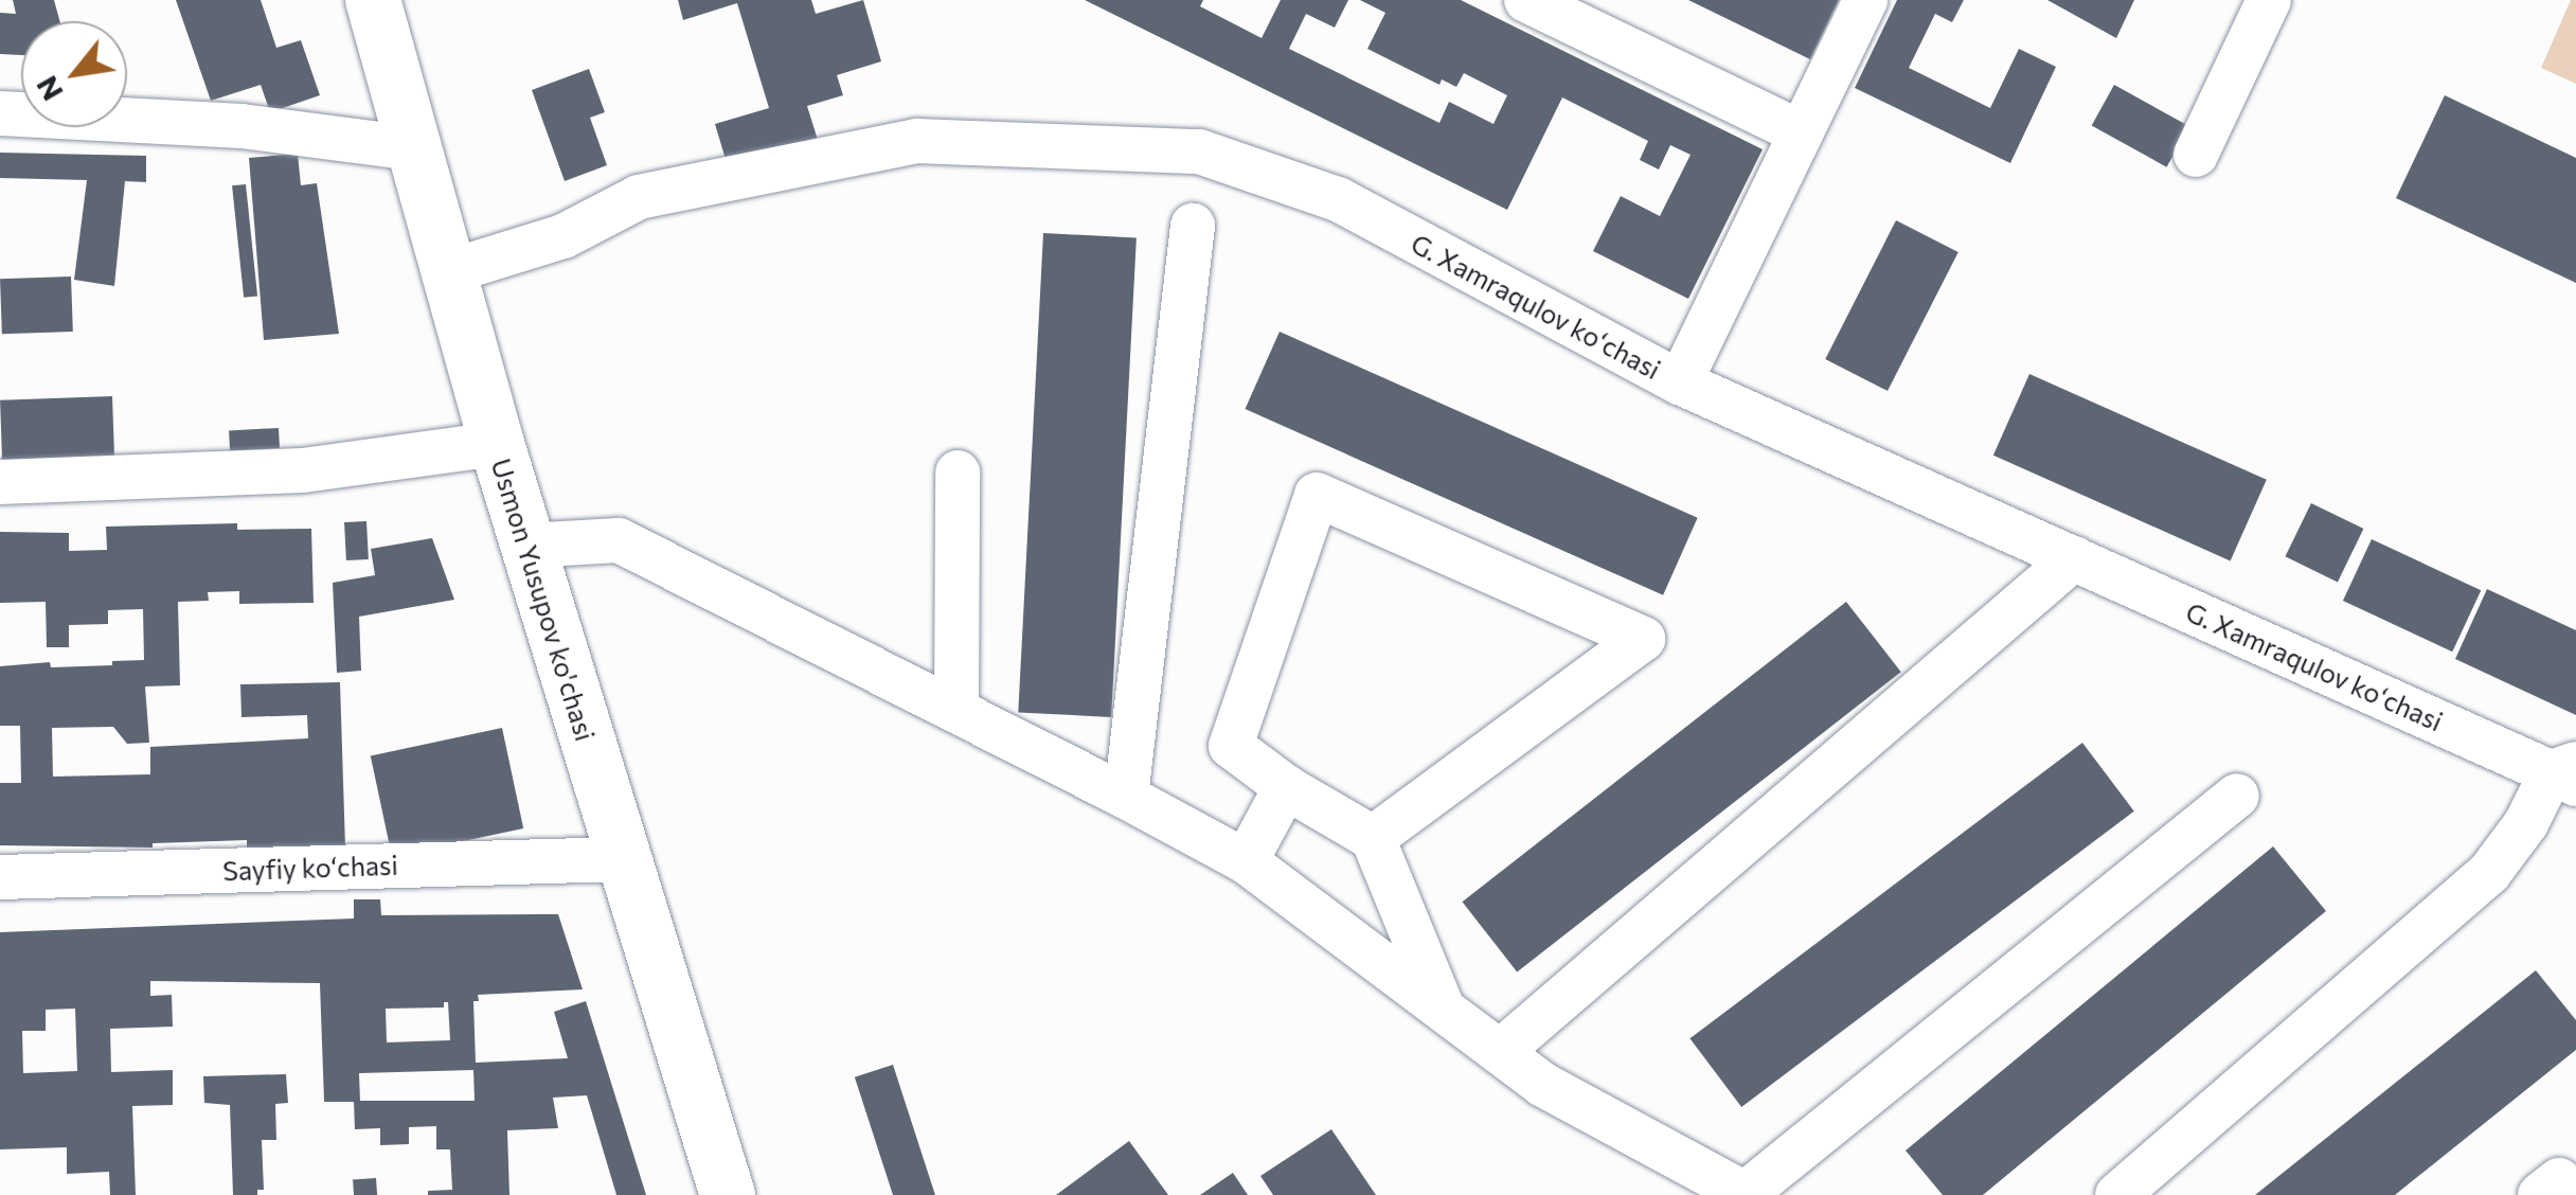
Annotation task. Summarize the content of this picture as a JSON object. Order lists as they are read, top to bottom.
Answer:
{
  "streets": {
    "main road": ["Usmon Yusupov ko'chasi"],
    "street": ["G. Xamraqulov koʻchasi", "Sayfiy koʻchasi"]
  },
  "crossings": [
    ["G. Xamraqulov koʻchasi", "Usmon Yusupov ko'chasi"],
    ["Usmon Yusupov ko'chasi", "Sayfiy koʻchasi"]
  ],
  "north": "bottom left"
}
